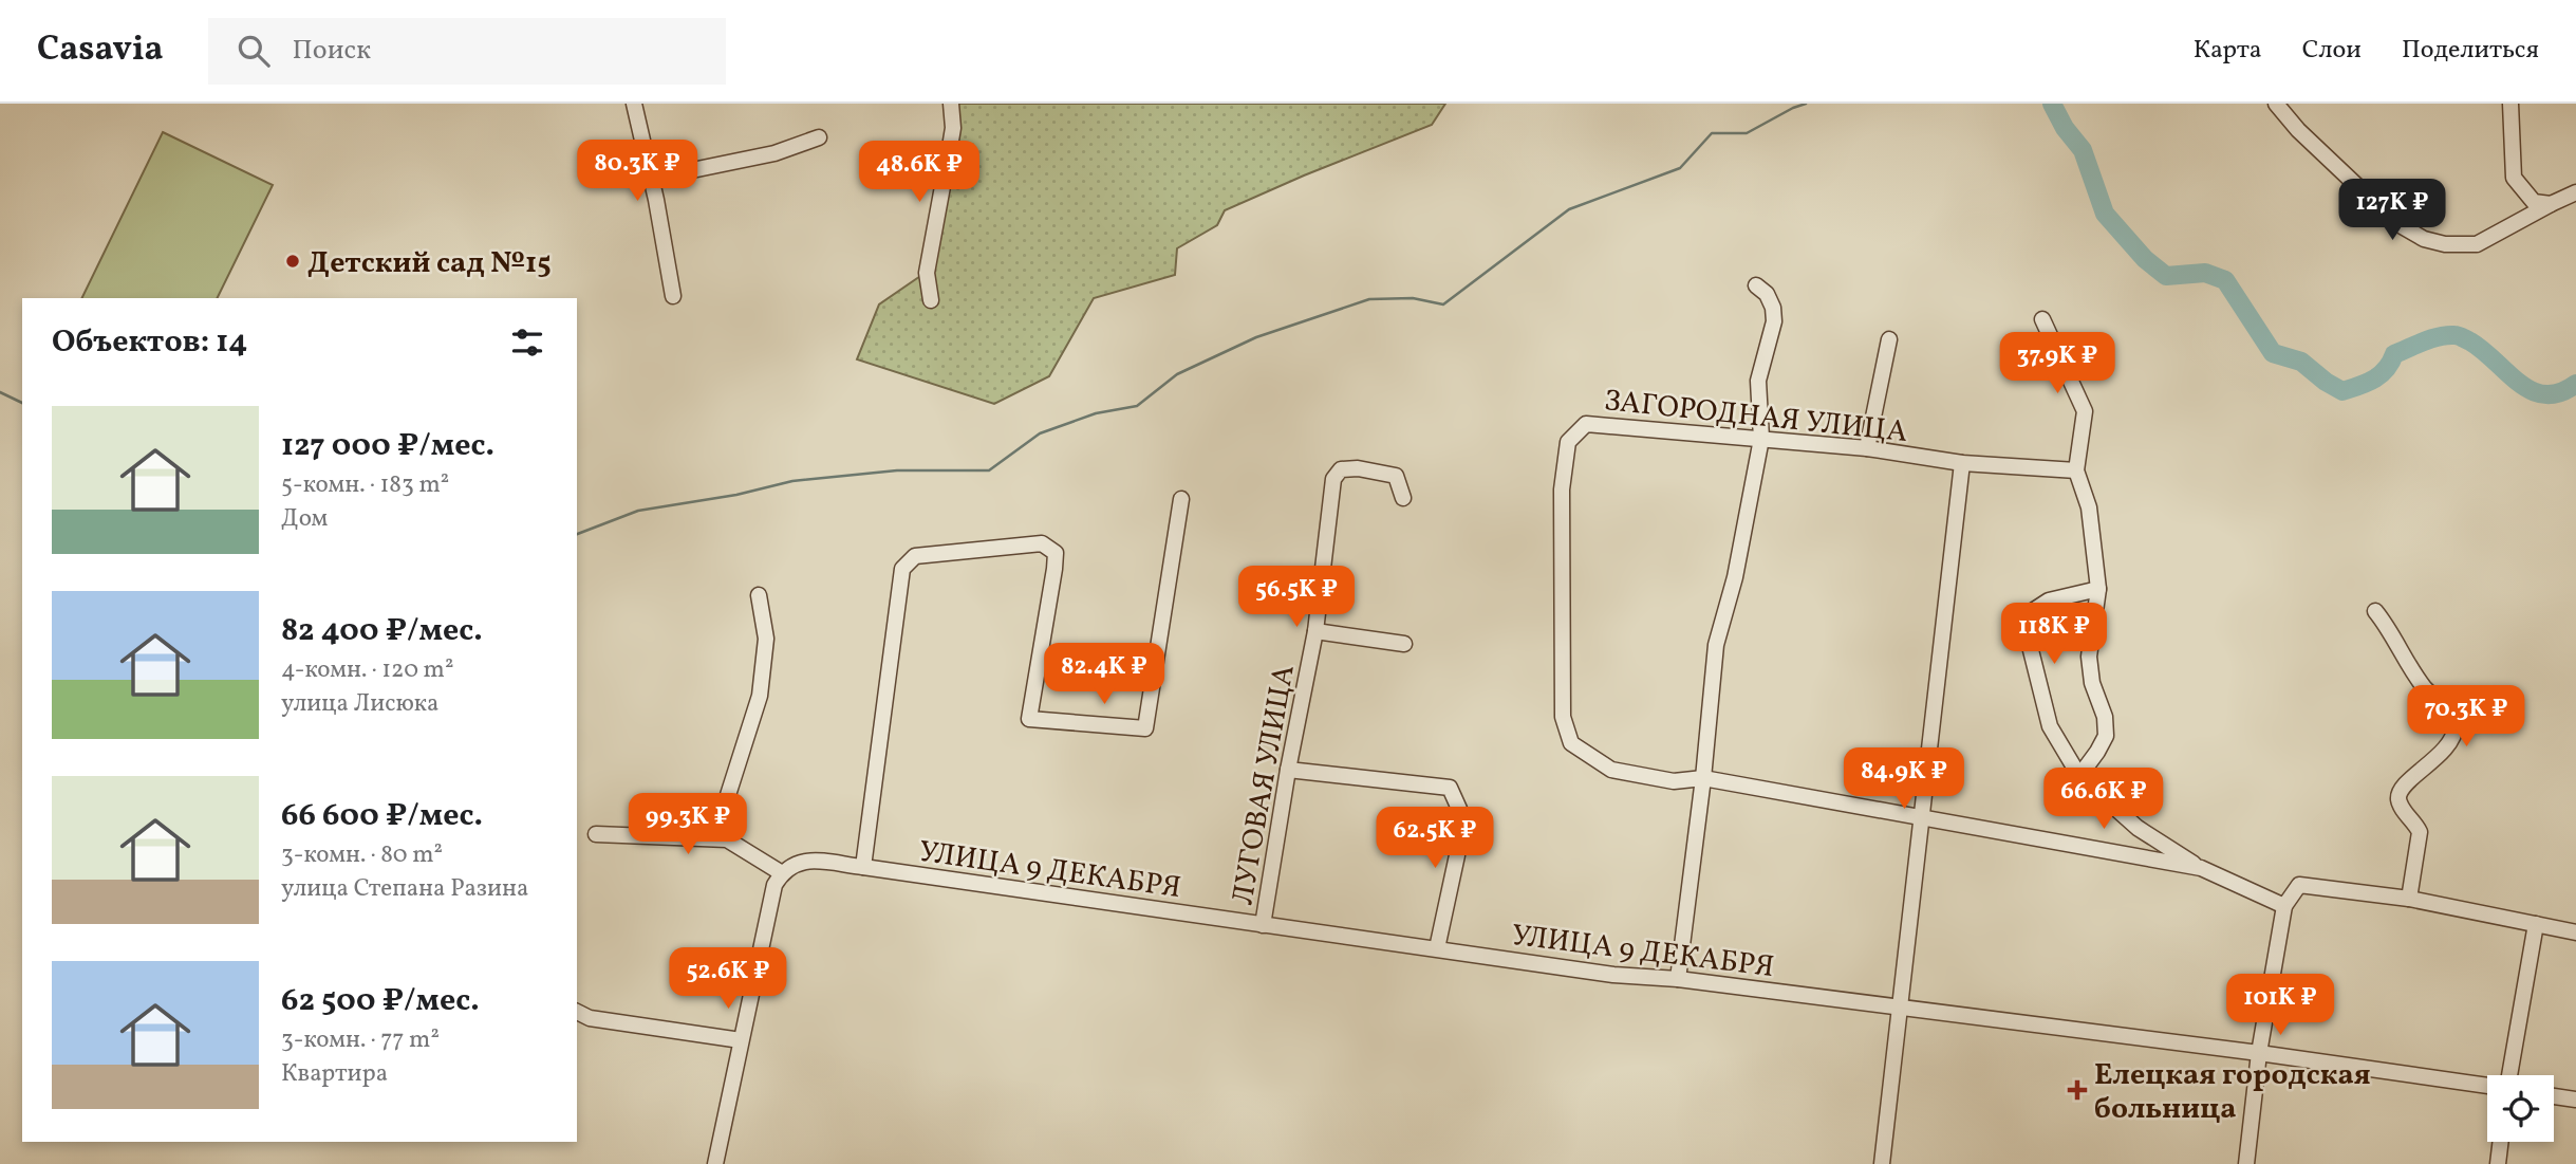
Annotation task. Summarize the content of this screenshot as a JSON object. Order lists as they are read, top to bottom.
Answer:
{
  "streets": {
    "street": ["ЗАГОРОДНАЯ УЛИЦА", "ЛУГОВАЯ УЛИЦА", "УЛИЦА 9 ДЕКАБРЯ"]
  },
  "crossings": [
    ["ЛУГОВАЯ УЛИЦА", "УЛИЦА 9 ДЕКАБРЯ"]
  ],
  "places": {
    "other": ["Детский сад №15"],
    "health": ["Елецкая городская больница"]
  },
  "page": {
    "header": "Casavia",
    "search": "Поиск",
    "nav": ["Карта", "Слои", "Поделиться"],
    "price": [
      "80.3K ₽",
      "48.6K ₽",
      "127K ₽",
      "37.9K ₽",
      "56.5K ₽",
      "118K ₽",
      "82.4K ₽",
      "70.3K ₽",
      "84.9K ₽",
      "66.6K ₽",
      "99.3K ₽",
      "62.5K ₽",
      "52.6K ₽",
      "101K ₽"
    ],
    "heading": "Объектов: 14",
    "list": [
      {
        "name": "127 000 ₽/мес.",
        "note": "5-комн. · 183 m² · Дом"
      },
      {
        "name": "82 400 ₽/мес.",
        "note": "4-комн. · 120 m² · улица Лисюка"
      },
      {
        "name": "66 600 ₽/мес.",
        "note": "3-комн. · 80 m² · улица Степана Разина"
      },
      {
        "name": "62 500 ₽/мес.",
        "note": "3-комн. · 77 m² · Квартира"
      }
    ]
  }
}
